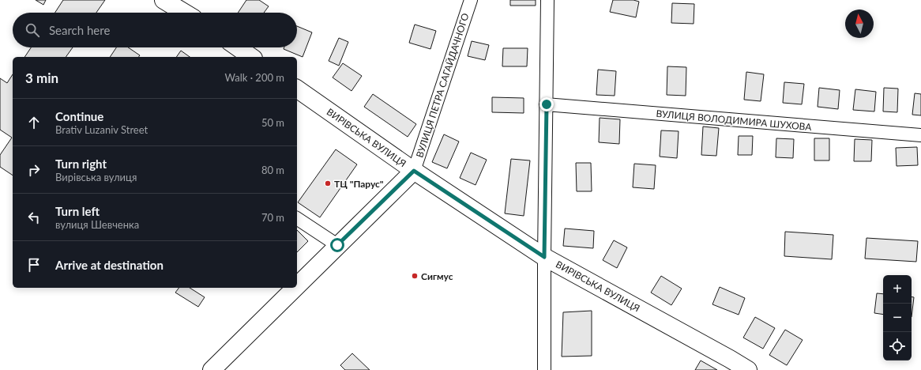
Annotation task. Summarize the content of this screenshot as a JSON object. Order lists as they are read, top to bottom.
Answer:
{
  "streets": {
    "main road": ["ВИРІВСЬКА ВУЛИЦЯ"],
    "street": ["ВУЛИЦЯ ПЕТРА САГАЙДАЧНОГО", "ВУЛИЦЯ ВОЛОДИМИРА ШУХОВА"]
  },
  "crossings": [
    ["ВУЛИЦЯ ПЕТРА САГАЙДАЧНОГО", "ВИРІВСЬКА ВУЛИЦЯ"]
  ],
  "places": ["ТЦ \"Парус\"", "Сигмус"],
  "north": "top",
  "page": {
    "search": "Search here",
    "heading": ["3 min", "Walk · 200 m"],
    "list": [
      ["Continue", "Brativ Luzaniv Street", "50 m"],
      ["Turn right", "Вирівська вулиця", "80 m"],
      ["Turn left", "вулиця Шевченка", "70 m"],
      "Arrive at destination"
    ],
    "map_buttons": ["+", "−"]
  }
}
